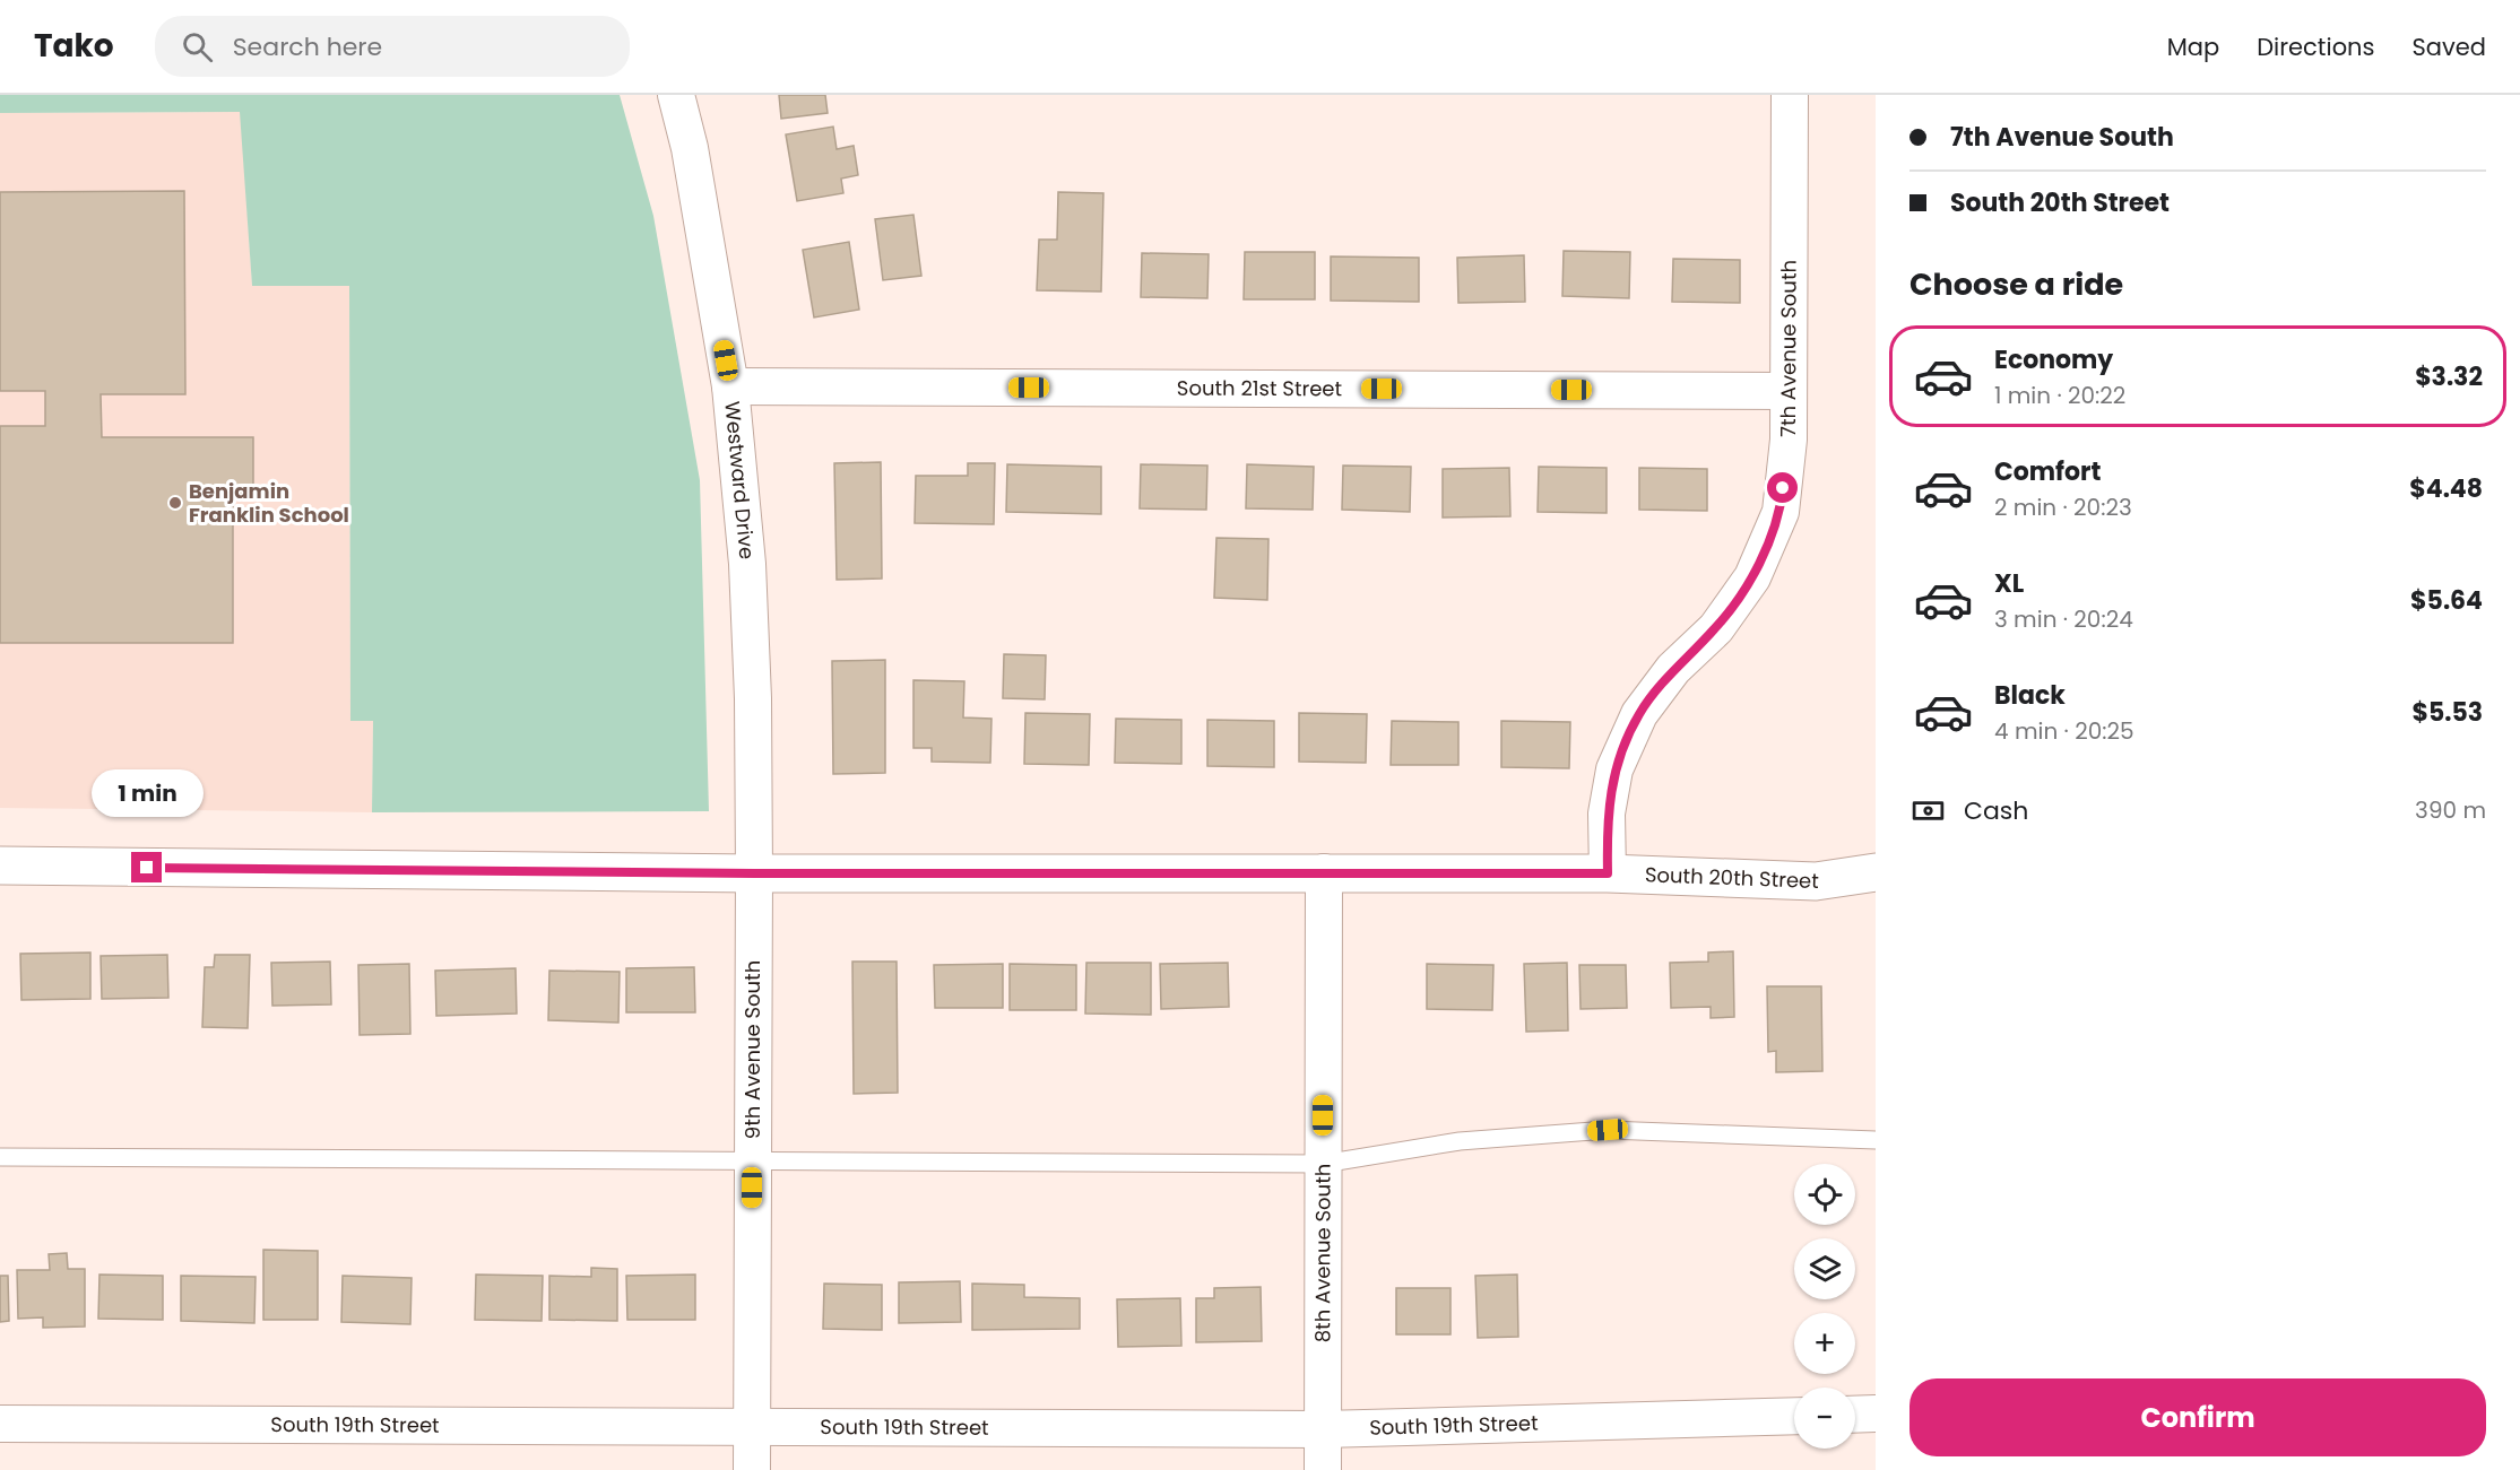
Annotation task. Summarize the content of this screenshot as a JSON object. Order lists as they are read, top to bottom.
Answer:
{
  "streets": {
    "street": [
      "7th Avenue South",
      "South 21st Street",
      "Westward Drive",
      "South 20th Street",
      "9th Avenue South",
      "8th Avenue South",
      "South 19th Street"
    ]
  },
  "crossings": [
    ["7th Avenue South", "South 21st Street"],
    ["7th Avenue South", "South 20th Street"],
    ["South 21st Street", "Westward Drive"],
    ["Westward Drive", "South 20th Street"],
    ["Westward Drive", "9th Avenue South"],
    ["South 20th Street", "9th Avenue South"],
    ["South 20th Street", "8th Avenue South"],
    ["9th Avenue South", "South 19th Street"],
    ["8th Avenue South", "South 19th Street"]
  ],
  "places": ["Benjamin Franklin School"],
  "page": {
    "header": "Tako",
    "search": "Search here",
    "nav": ["Map", "Directions", "Saved"],
    "banner": ["7th Avenue South", "South 20th Street"],
    "heading": "Choose a ride",
    "list": [
      {
        "name": "Economy",
        "note": "1 min · 20:22",
        "value": "$3.32"
      },
      {
        "name": "Comfort",
        "note": "2 min · 20:23",
        "value": "$4.48"
      },
      {
        "name": "XL",
        "note": "3 min · 20:24",
        "value": "$5.64"
      },
      {
        "name": "Black",
        "note": "4 min · 20:25",
        "value": "$5.53"
      }
    ],
    "bubble": "1 min",
    "pay": ["Cash", "390 m"],
    "map_buttons": ["+", "−"],
    "buttons": "Confirm"
  }
}
